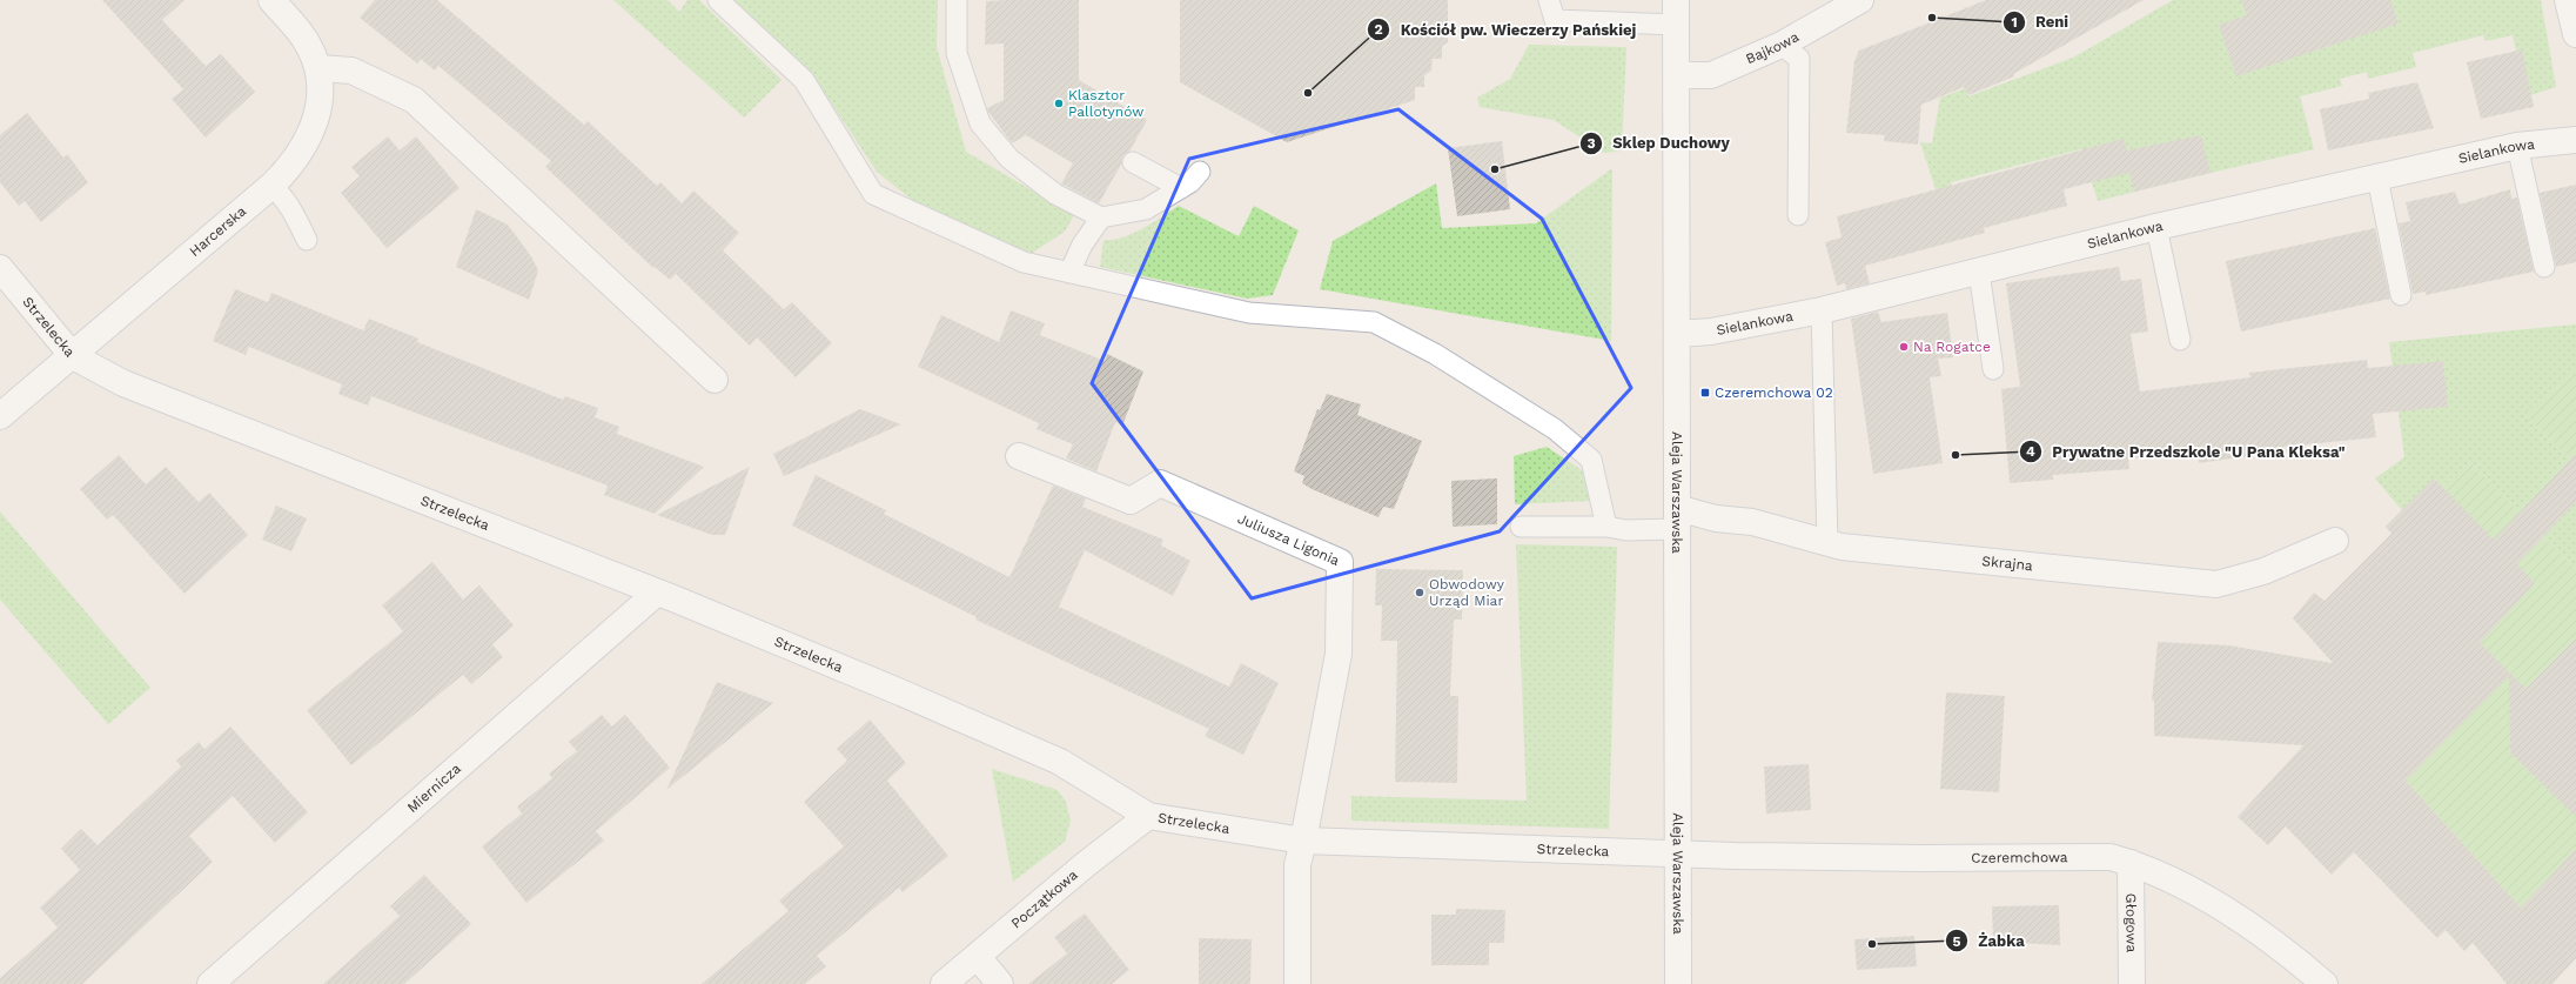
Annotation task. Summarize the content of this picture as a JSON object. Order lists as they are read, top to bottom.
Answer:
{
  "streets": {
    "street": [
      "Bajkowa",
      "Sielankowa",
      "Harcerska",
      "Strzelecka",
      "Aleja Warszawska",
      "Juliusza Ligonia",
      "Skrajna",
      "Miernicza",
      "Czeremchowa",
      "Początkowa",
      "Głogowa"
    ]
  },
  "crossings": [
    ["Bajkowa", "Aleja Warszawska"],
    ["Sielankowa", "Aleja Warszawska"],
    ["Harcerska", "Strzelecka"],
    ["Strzelecka", "Aleja Warszawska"],
    ["Strzelecka", "Juliusza Ligonia"],
    ["Strzelecka", "Miernicza"],
    ["Strzelecka", "Czeremchowa"],
    ["Strzelecka", "Początkowa"],
    ["Aleja Warszawska", "Skrajna"],
    ["Aleja Warszawska", "Czeremchowa"],
    ["Czeremchowa", "Głogowa"]
  ],
  "places": {
    "other": [
      "Reni",
      "Kościół pw. Wieczerzy Pańskiej",
      "Klasztor Pallotynów",
      "Sklep Duchowy",
      "Na Rogatce",
      "Prywatne Przedszkole \"U Pana Kleksa\"",
      "Obwodowy Urząd Miar",
      "Żabka"
    ],
    "transit": ["Czeremchowa 02"]
  }
}
